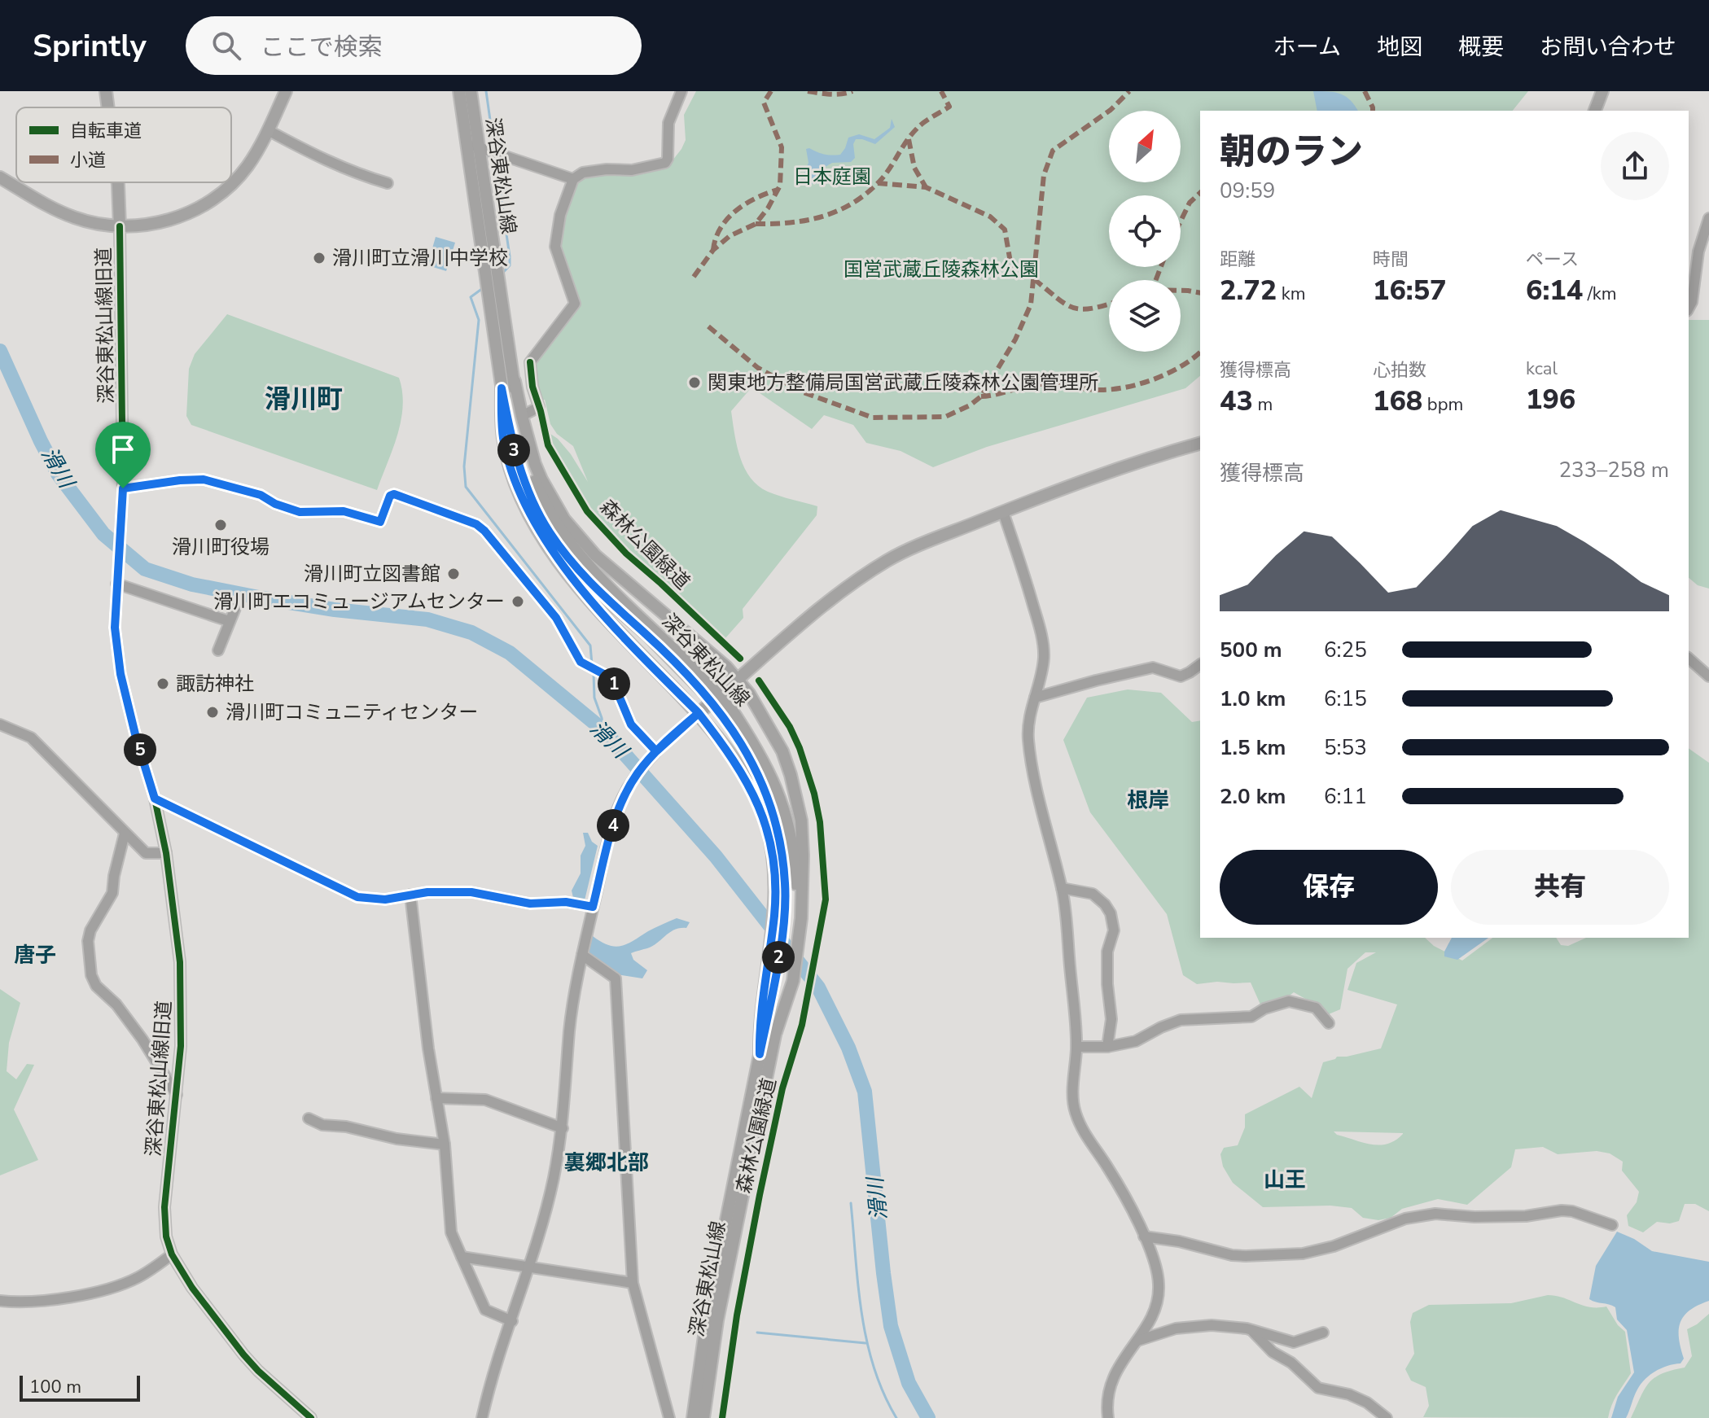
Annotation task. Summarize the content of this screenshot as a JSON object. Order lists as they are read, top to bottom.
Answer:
{
  "streets": {
    "main road": ["深谷東松山線"],
    "street": ["深谷東松山線旧道"],
    "cycle path": ["森林公園緑道"]
  },
  "districts": [
    "滑川町",
    "根岸",
    "唐子",
    "裏郷北部",
    "山王"
  ],
  "water": ["滑川"],
  "parks": ["日本庭園", "国営武蔵丘陵森林公園"],
  "places": [
    "滑川町立滑川中学校",
    "関東地方整備局国営武蔵丘陵森林公園管理所",
    "滑川町役場",
    "滑川町立図書館",
    "滑川町エコミュージアムセンター",
    "諏訪神社",
    "滑川町コミュニティセンター"
  ],
  "legend": ["自転車道", "小道"],
  "scale_bar": "100 m",
  "north": "top right",
  "page": {
    "header": "Sprintly",
    "search": "ここで検索",
    "nav": [
      "ホーム",
      "地図",
      "概要",
      "お問い合わせ"
    ],
    "heading": ["朝のラン", "09:59"],
    "stats": [
      ["距離", "2.72 km"],
      ["時間", "16:57"],
      ["ペース", "6:14 /km"],
      ["獲得標高", "43 m"],
      ["心拍数", "168 bpm"],
      ["kcal", "196"]
    ],
    "pins": [
      "3",
      "1",
      "5",
      "4",
      "2"
    ],
    "chart": ["獲得標高", "233–258 m"],
    "list": [
      {
        "name": "500 m",
        "note": "6:25"
      },
      {
        "name": "1.0 km",
        "note": "6:15"
      },
      {
        "name": "1.5 km",
        "note": "5:53"
      },
      {
        "name": "2.0 km",
        "note": "6:11"
      }
    ],
    "buttons": ["保存", "共有"],
    "scale": "100 m"
  }
}
